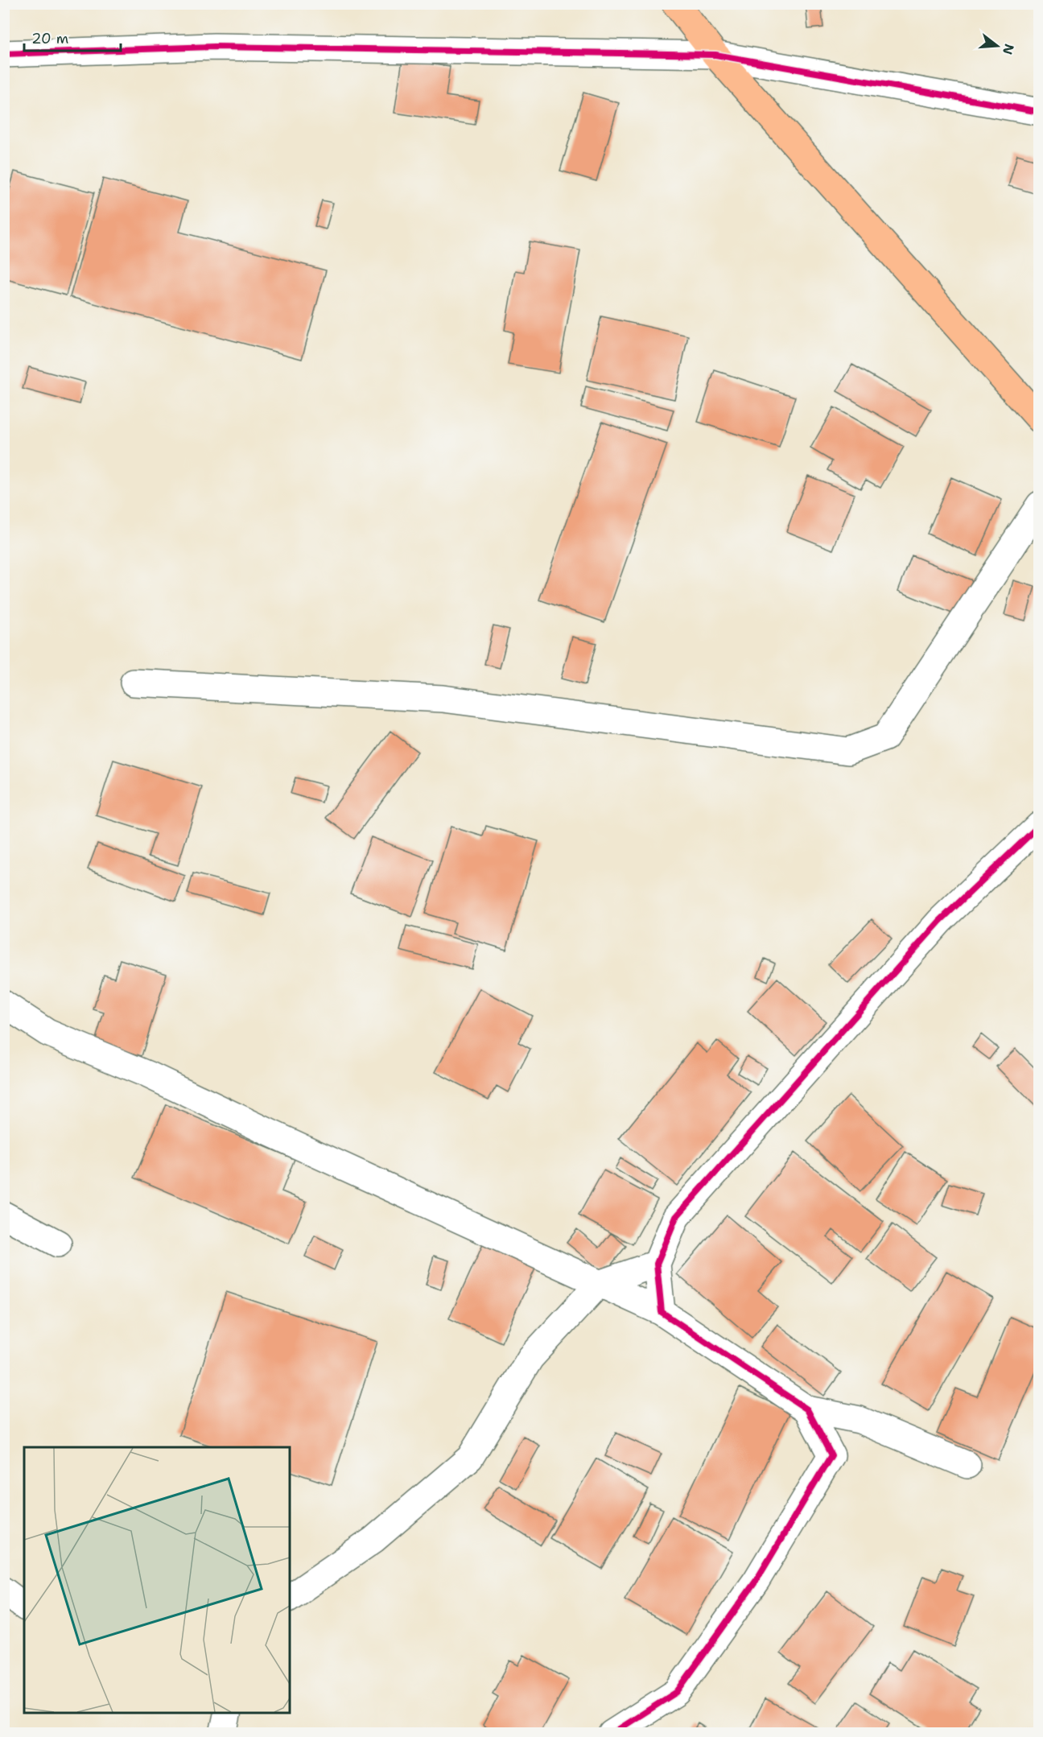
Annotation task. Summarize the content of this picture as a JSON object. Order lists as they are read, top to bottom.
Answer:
{
  "scale_bar": "20 m",
  "north": "right"
}
